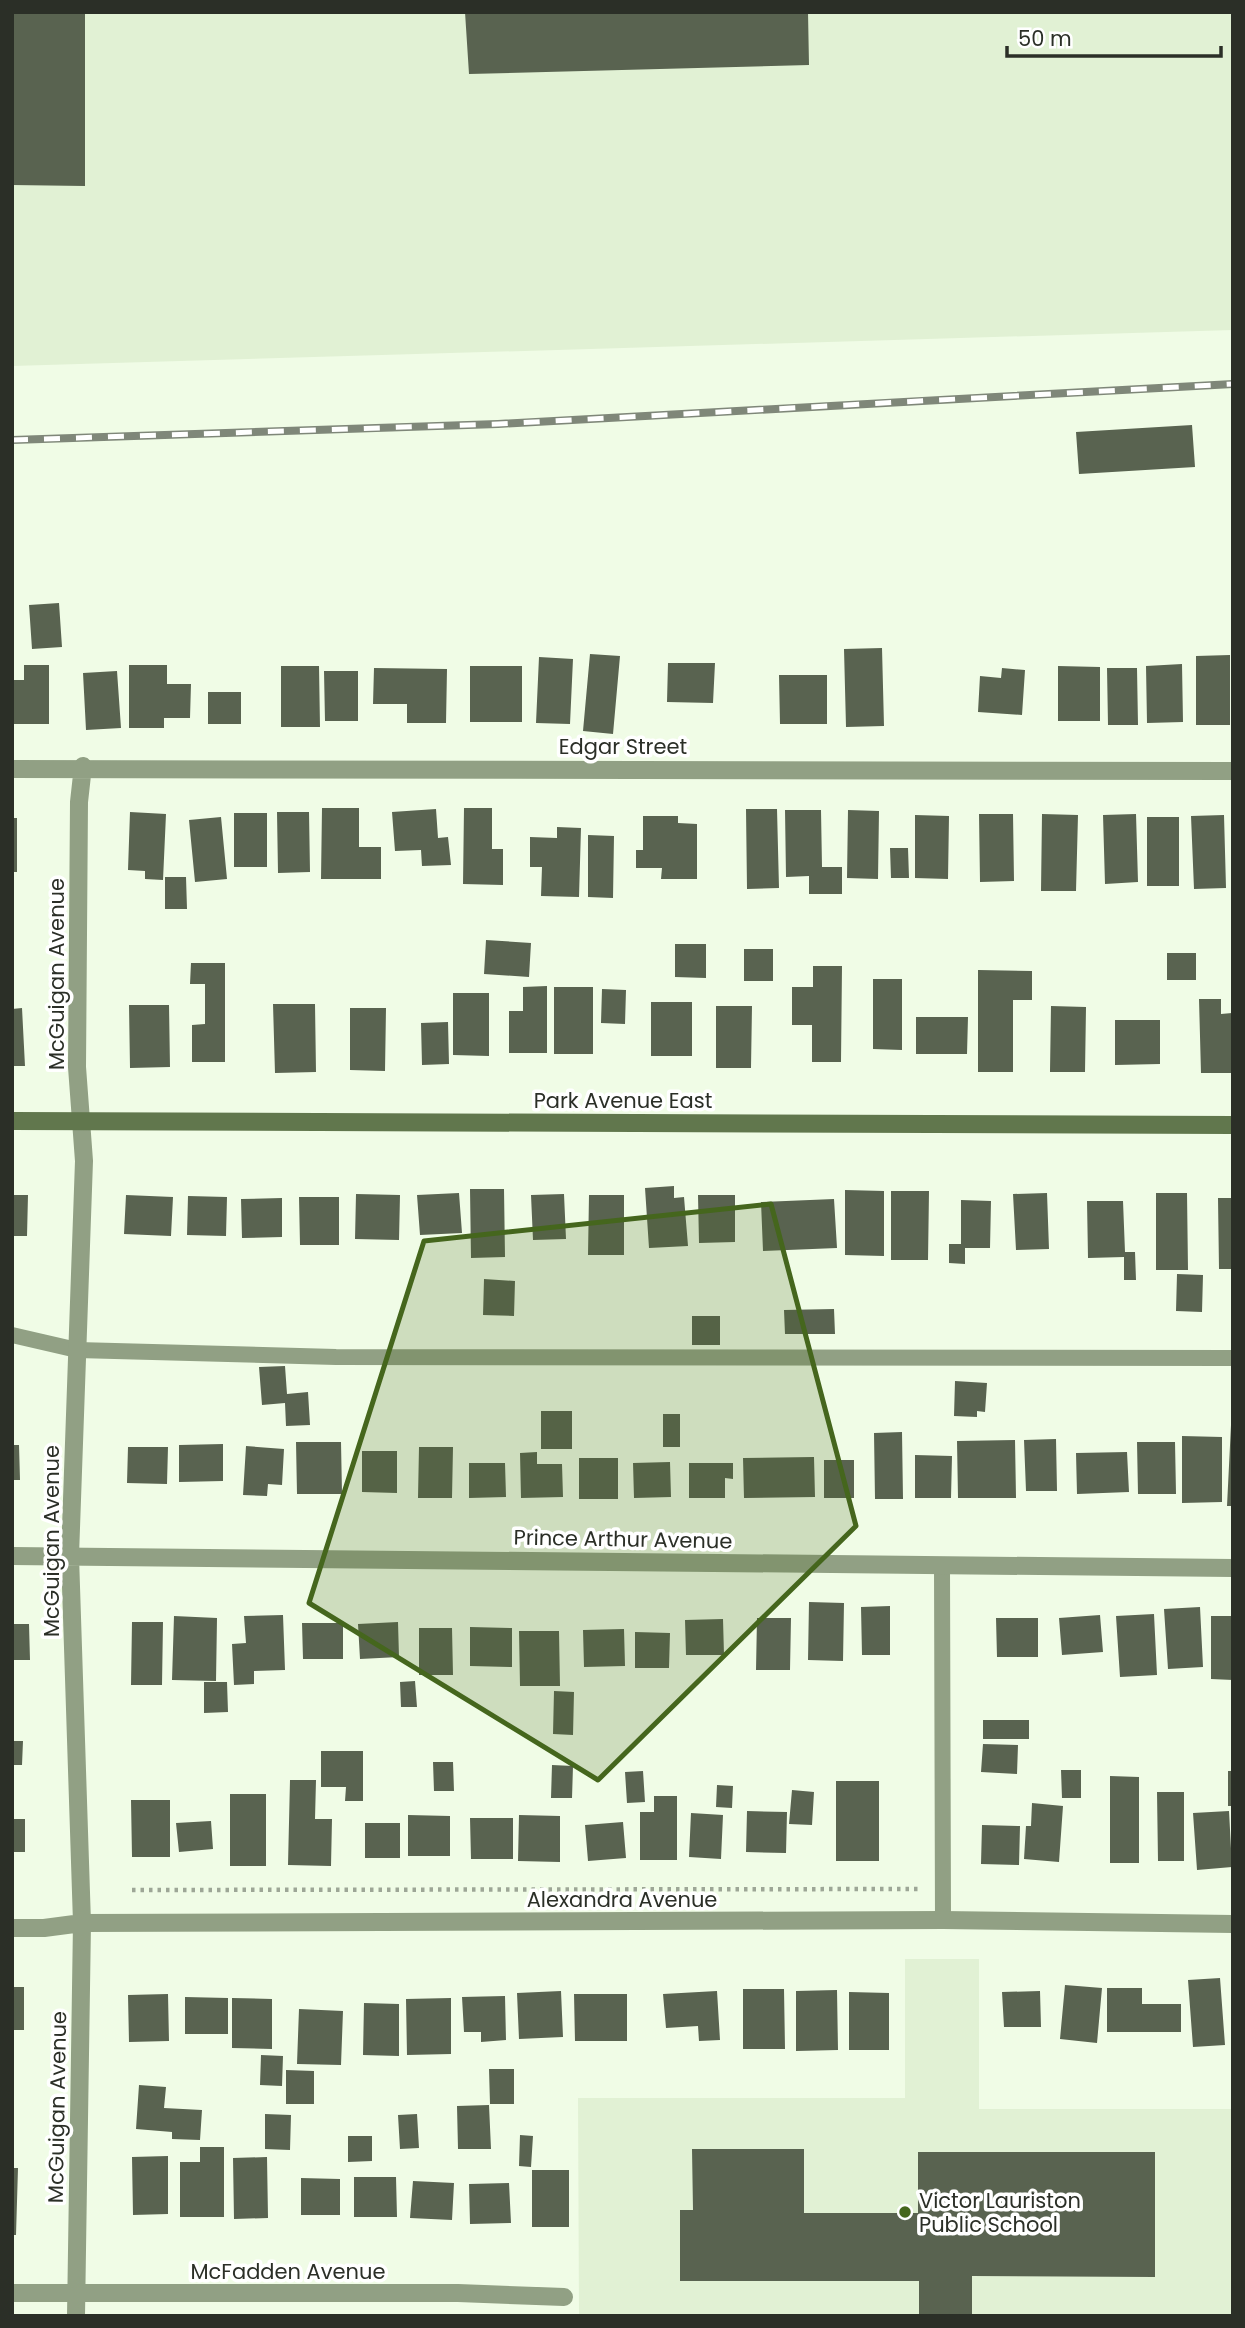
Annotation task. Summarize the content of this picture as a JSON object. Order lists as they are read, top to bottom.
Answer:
{
  "streets": {
    "main road": ["Park Avenue East"],
    "street": [
      "Edgar Street",
      "McGuigan Avenue",
      "Prince Arthur Avenue",
      "Alexandra Avenue",
      "McFadden Avenue"
    ]
  },
  "crossings": [
    ["Edgar Street", "McGuigan Avenue"],
    ["McGuigan Avenue", "Park Avenue East"],
    ["McGuigan Avenue", "Prince Arthur Avenue"],
    ["McGuigan Avenue", "Alexandra Avenue"],
    ["McGuigan Avenue", "McFadden Avenue"]
  ],
  "places": ["Victor Lauriston Public School"],
  "scale_bar": "50 m"
}
